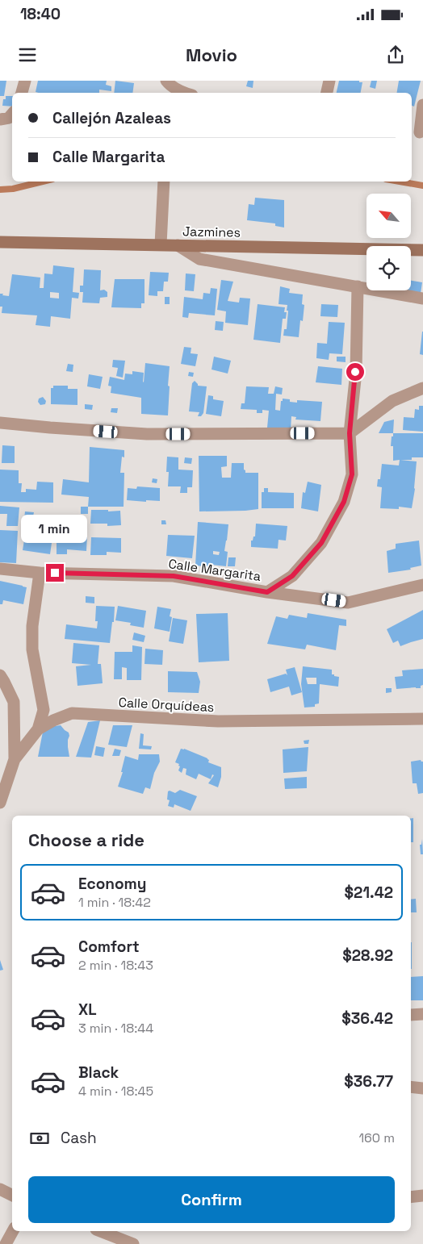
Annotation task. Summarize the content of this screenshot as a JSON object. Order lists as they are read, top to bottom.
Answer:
{
  "streets": {
    "main road": ["Jazmines"],
    "street": ["Calle Margarita", "Calle Orquídeas"]
  },
  "north": "top left",
  "page": {
    "status": "18:40",
    "header": "Movio",
    "banner": ["Callejón Azaleas", "Calle Margarita"],
    "bubble": "1 min",
    "heading": "Choose a ride",
    "list": [
      {
        "name": "Economy",
        "note": "1 min · 18:42",
        "value": "$21.42"
      },
      {
        "name": "Comfort",
        "note": "2 min · 18:43",
        "value": "$28.92"
      },
      {
        "name": "XL",
        "note": "3 min · 18:44",
        "value": "$36.42"
      },
      {
        "name": "Black",
        "note": "4 min · 18:45",
        "value": "$36.77"
      }
    ],
    "pay": ["Cash", "160 m"],
    "buttons": "Confirm"
  }
}
